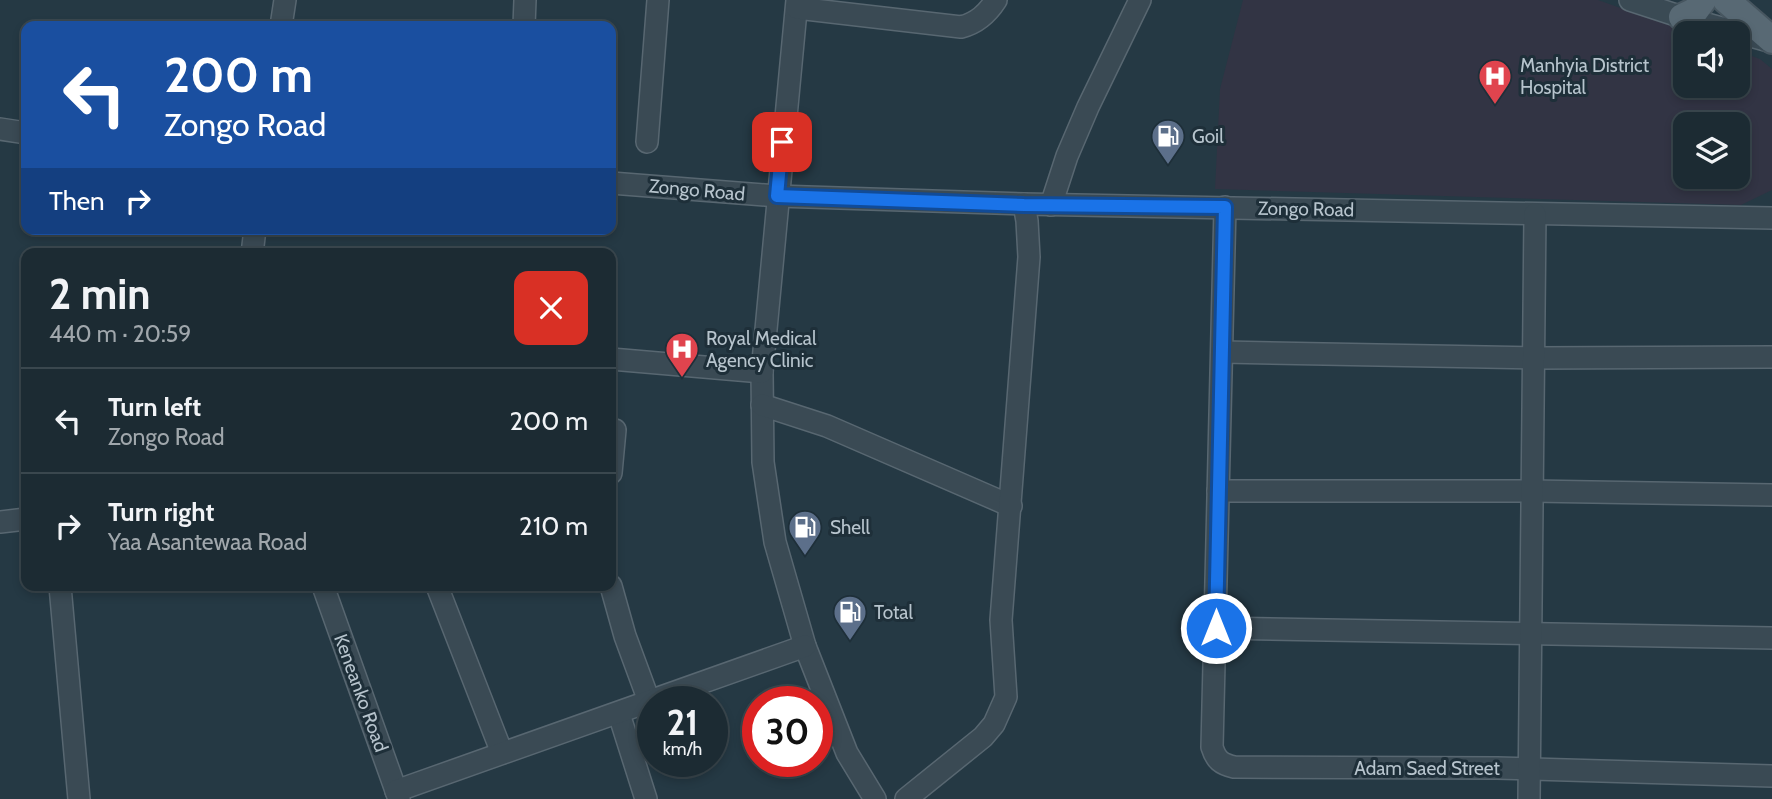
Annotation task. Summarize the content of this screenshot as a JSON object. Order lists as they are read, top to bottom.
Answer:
{
  "streets": {
    "street": ["Zongo Road", "Keneanko Road", "Adam Saed Street"]
  },
  "places": {
    "hospital": ["Manhyia District Hospital", "Royal Medical Agency Clinic"],
    "fuel station": ["Goil", "Shell", "Total"]
  },
  "page": {
    "turn": ["200 m", "Zongo Road"],
    "then": "Then",
    "heading": ["2 min", "440 m · 20:59"],
    "list": [
      {
        "name": "Turn left",
        "note": "Zongo Road",
        "value": "200 m"
      },
      {
        "name": "Turn right",
        "note": "Yaa Asantewaa Road",
        "value": "210 m"
      }
    ],
    "speed": "21 km/h",
    "limit": "30"
  }
}
